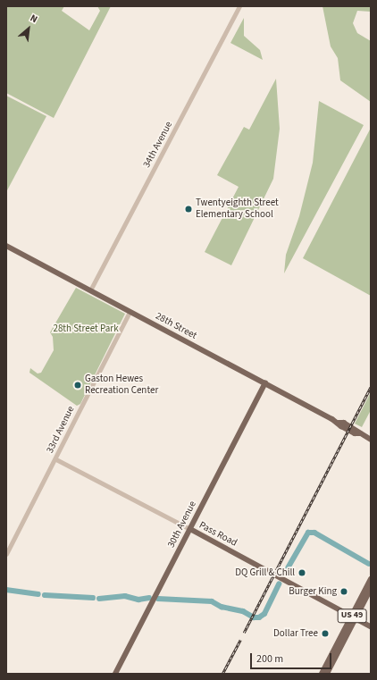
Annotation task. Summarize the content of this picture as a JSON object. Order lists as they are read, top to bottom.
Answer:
{
  "streets": {
    "main road": [
      "28th Street",
      "30th Avenue",
      "Pass Road",
      "US 49"
    ],
    "street": ["34th Avenue", "33rd Avenue"]
  },
  "crossings": [
    ["34th Avenue", "28th Street"],
    ["28th Street", "33rd Avenue"],
    ["28th Street", "30th Avenue"],
    ["33rd Avenue", "Pass Road"],
    ["30th Avenue", "Pass Road"],
    ["Pass Road", "US 49"]
  ],
  "parks": ["28th Street Park"],
  "places": [
    "Twentyeighth Street Elementary School",
    "Gaston Hewes Recreation Center",
    "DQ Grill & Chill",
    "Burger King",
    "Dollar Tree"
  ],
  "scale_bar": "200 m",
  "north": "top right"
}
